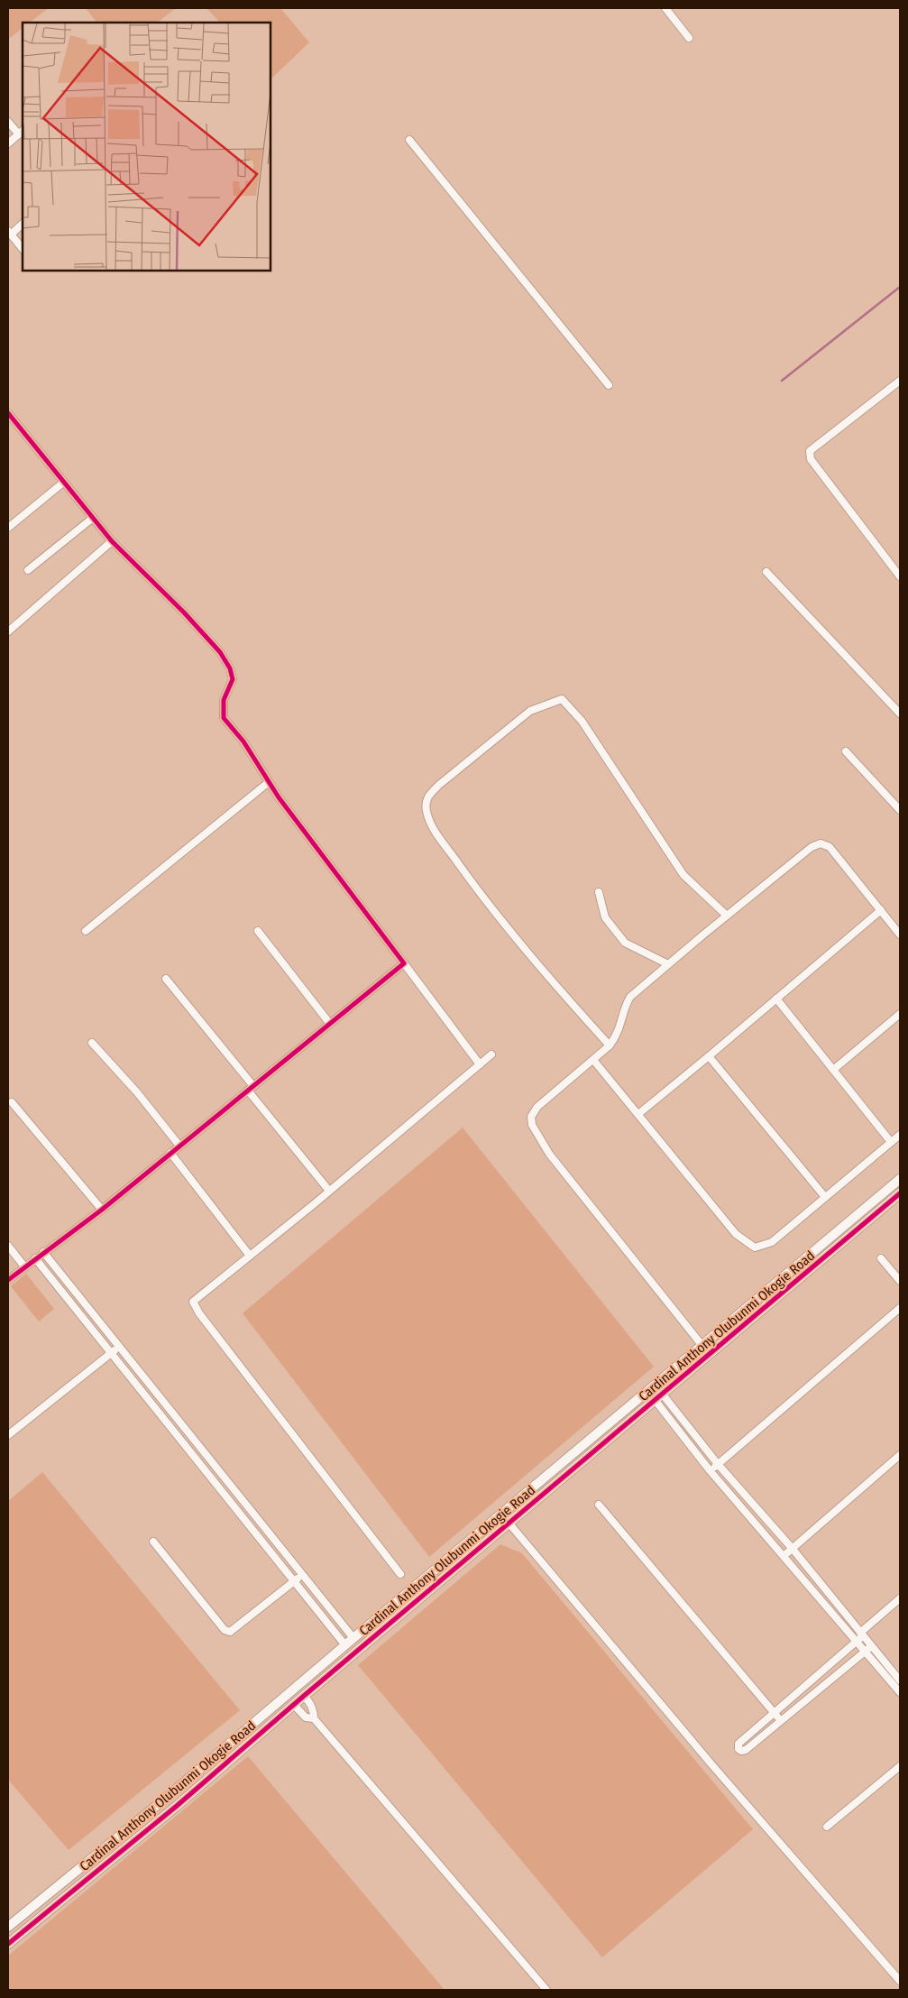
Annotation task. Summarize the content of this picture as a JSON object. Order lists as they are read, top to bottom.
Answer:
{
  "streets": {
    "street": ["Cardinal Anthony Olubunmi Okogie Road"]
  }
}
